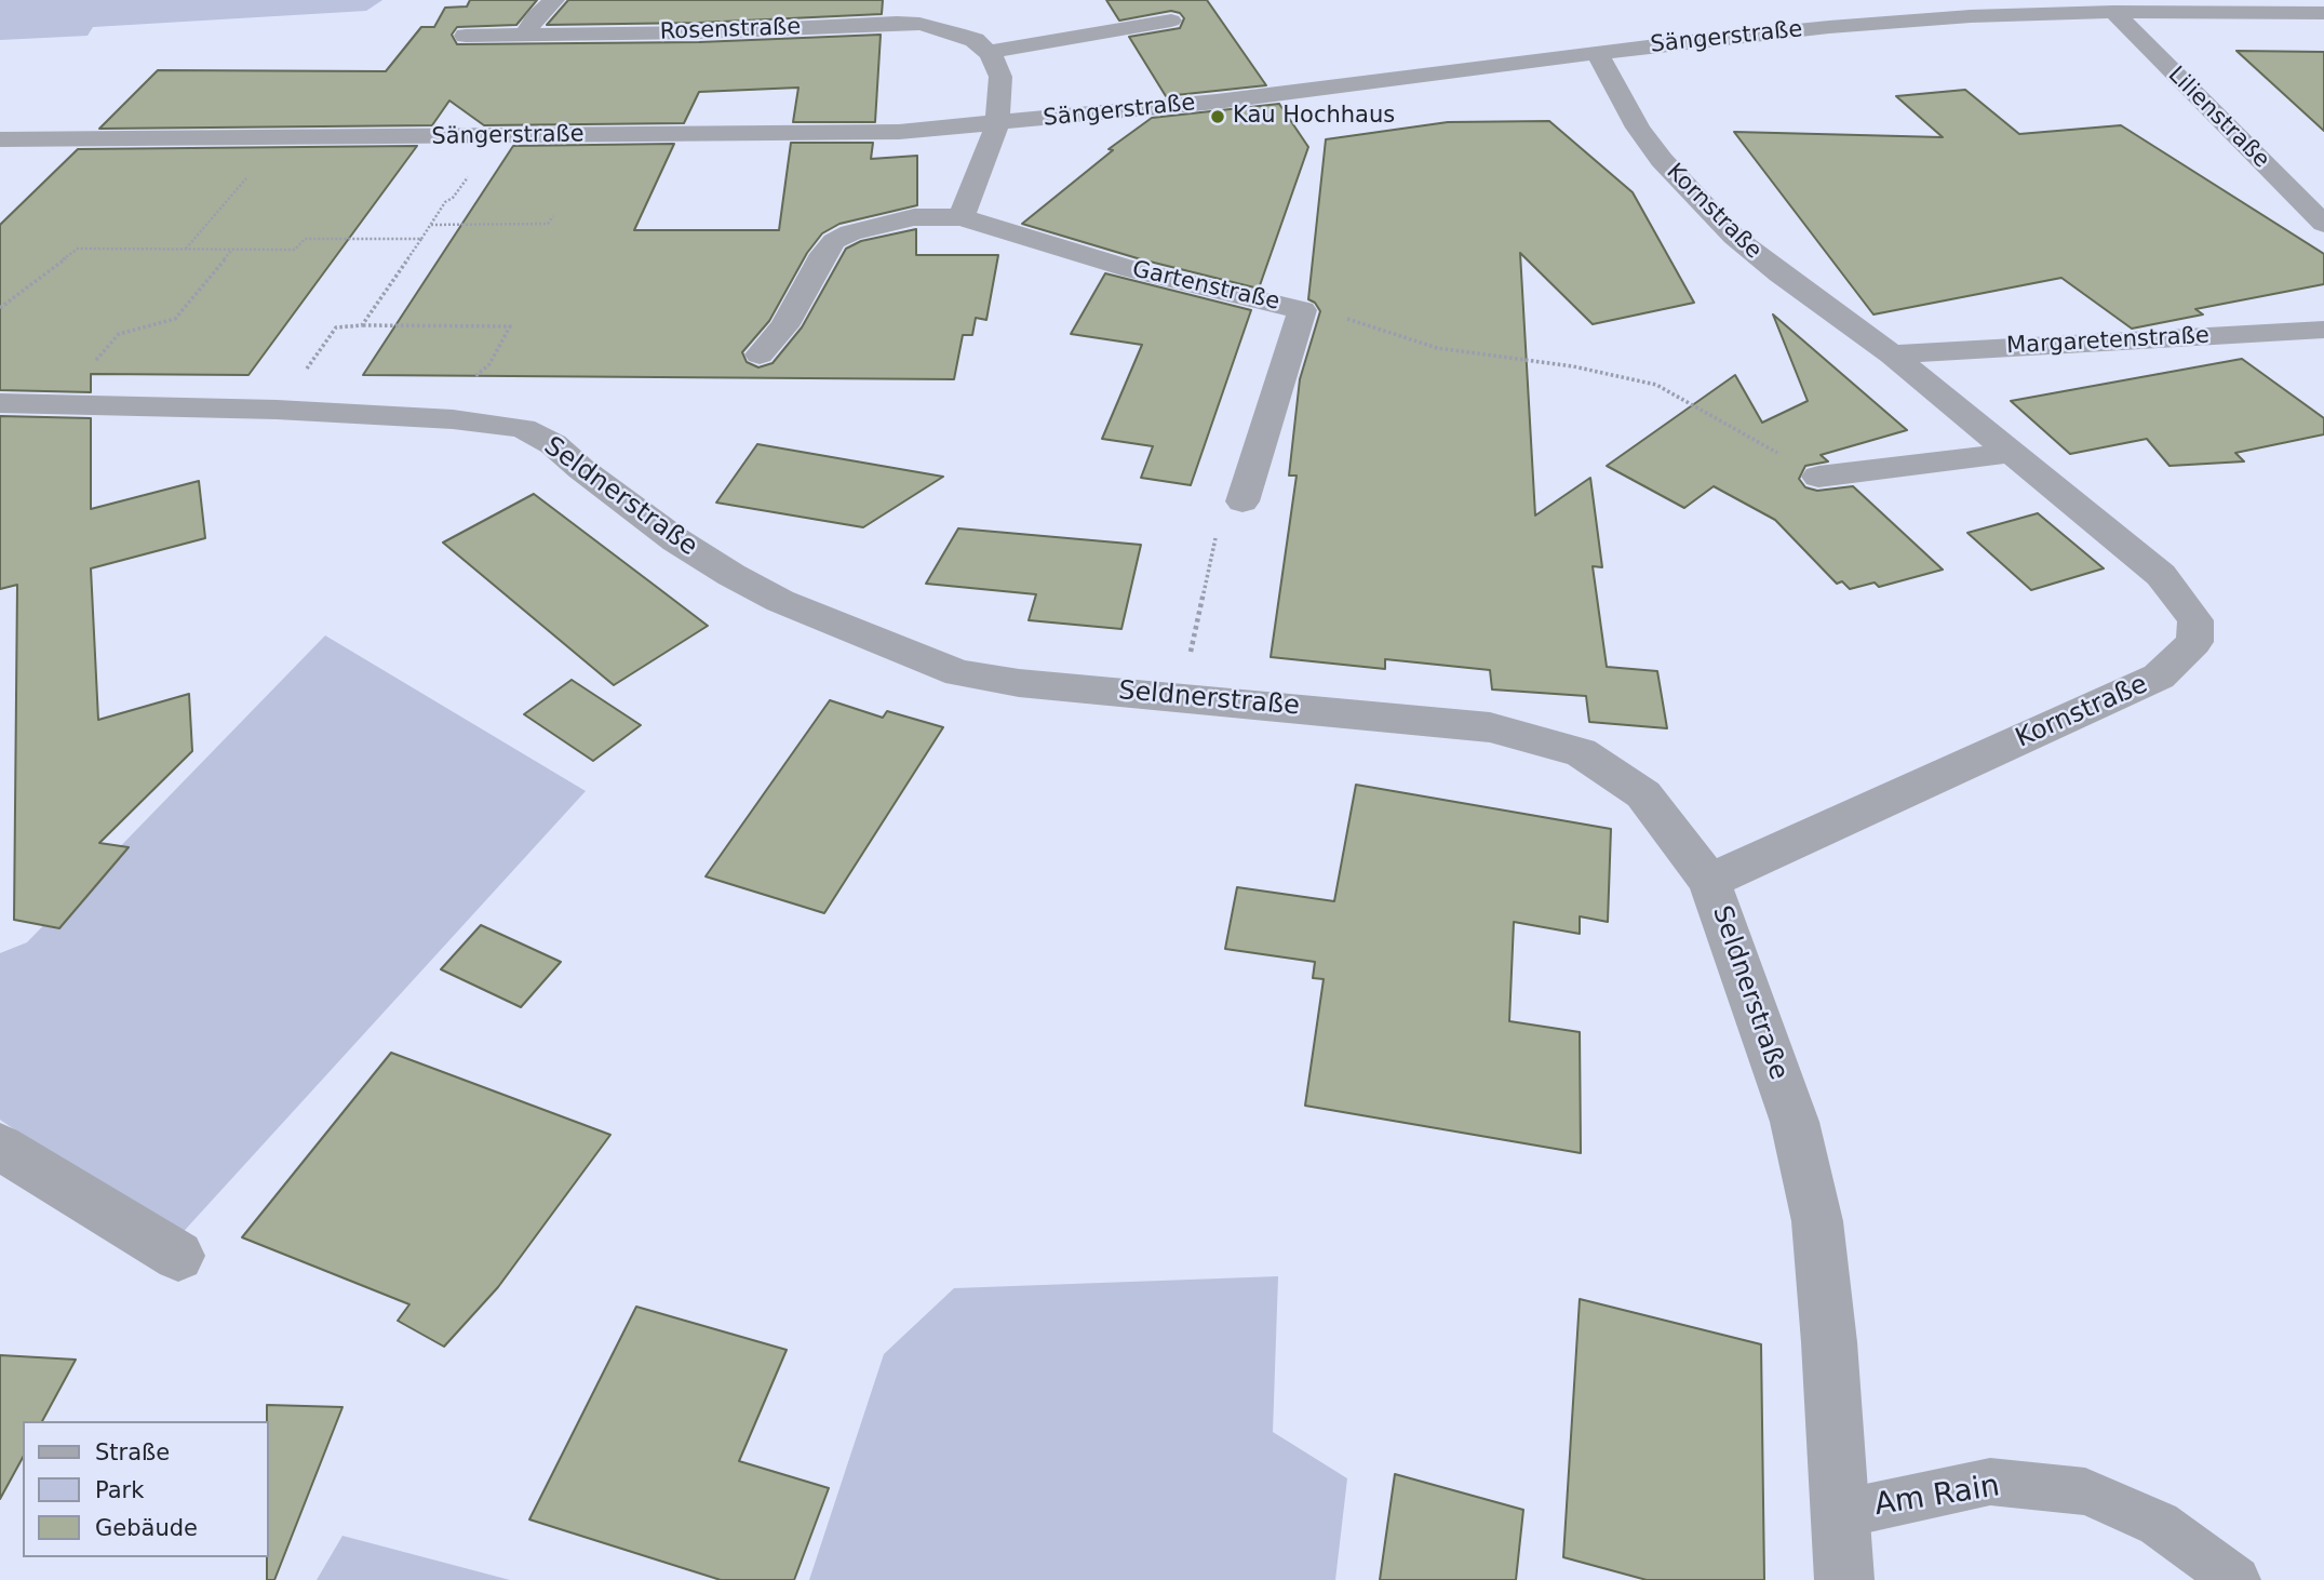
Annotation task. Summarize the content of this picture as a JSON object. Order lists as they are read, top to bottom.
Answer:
{
  "streets": {
    "street": [
      "Rosenstraße",
      "Sängerstraße",
      "Lilienstraße",
      "Kornstraße",
      "Gartenstraße",
      "Margaretenstraße",
      "Seldnerstraße"
    ],
    "lane": ["Am Rain"]
  },
  "crossings": [
    ["Sängerstraße", "Lilienstraße"],
    ["Sängerstraße", "Kornstraße"],
    ["Kornstraße", "Margaretenstraße"],
    ["Kornstraße", "Seldnerstraße"],
    ["Seldnerstraße", "Am Rain"]
  ],
  "places": ["Kau Hochhaus"],
  "legend": ["Straße", "Park", "Gebäude"]
}
